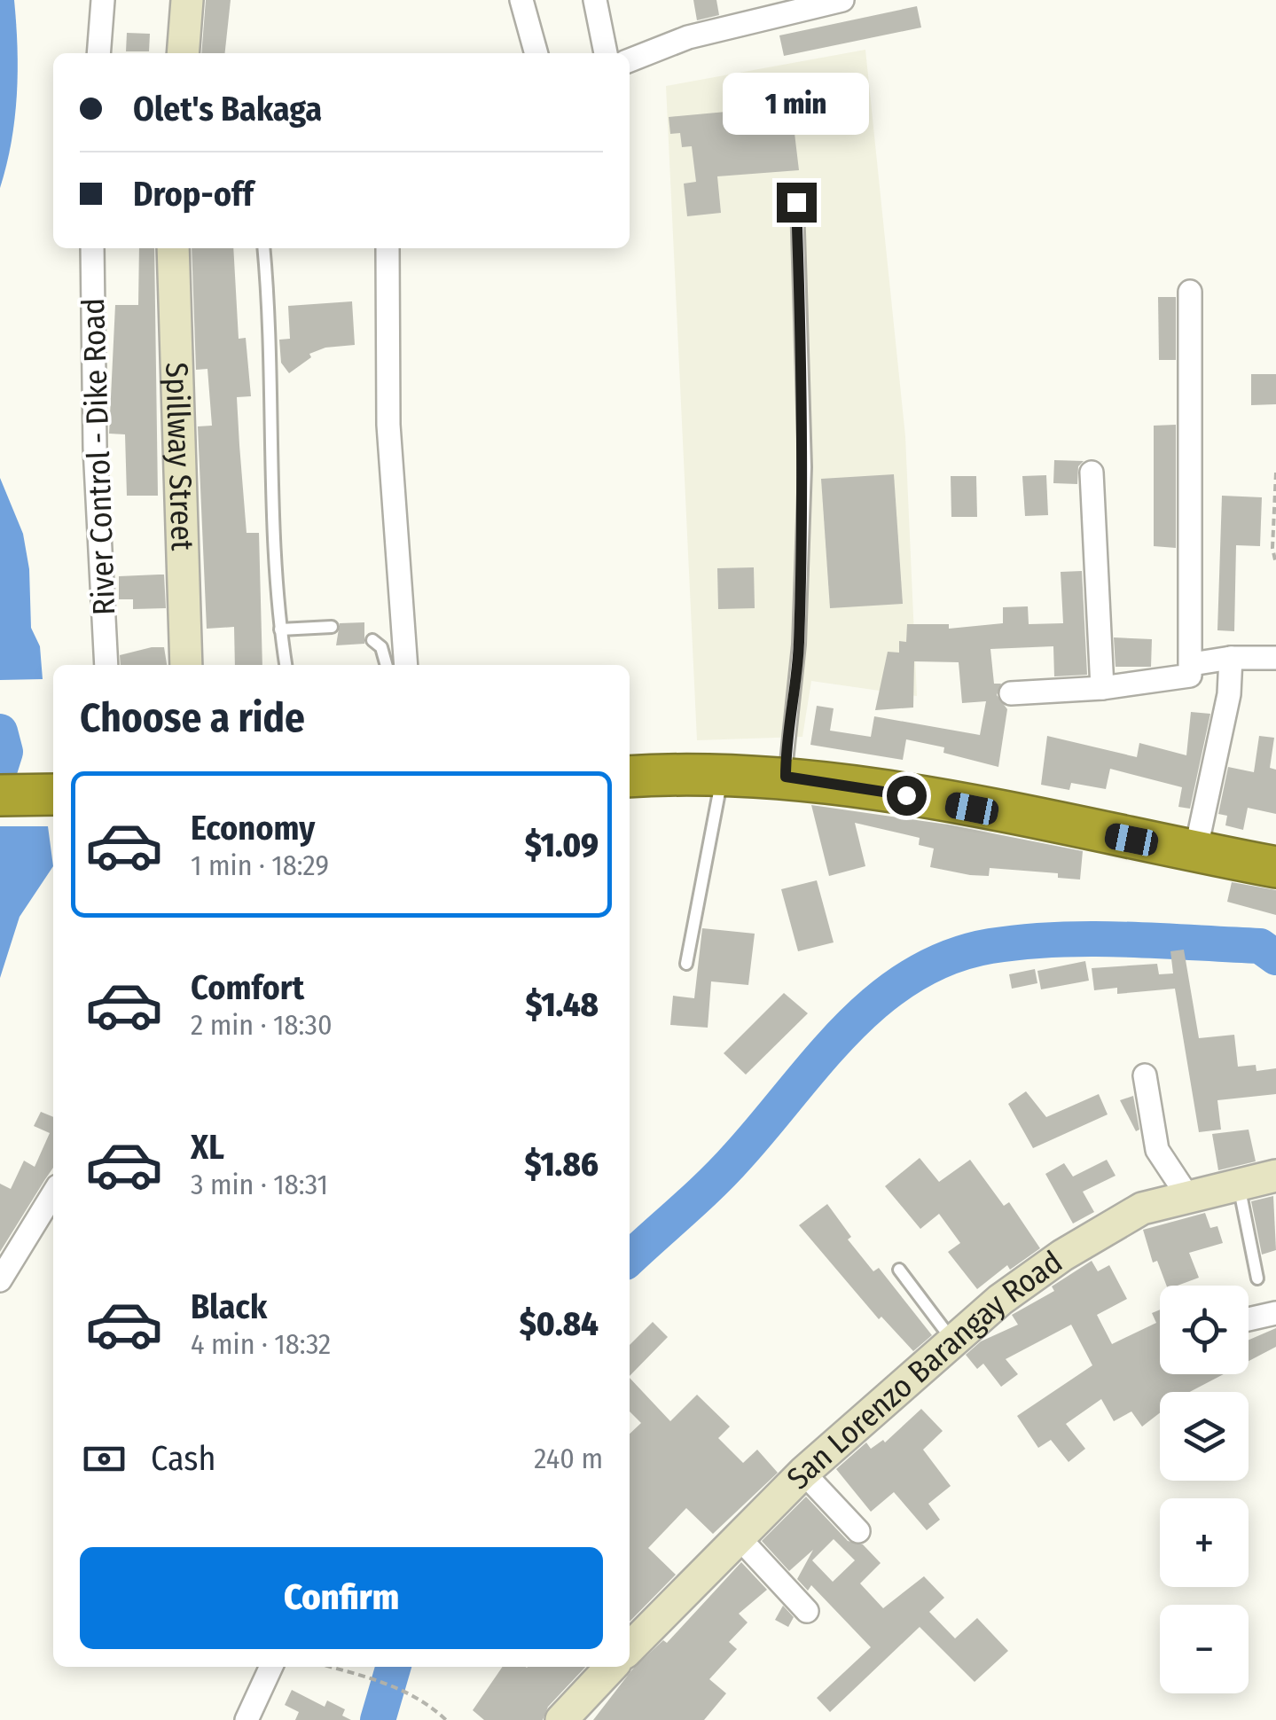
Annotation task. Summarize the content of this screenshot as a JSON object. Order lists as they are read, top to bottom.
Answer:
{
  "streets": {
    "street": ["River Control - Dike Road", "Spillway Street", "San Lorenzo Barangay Road"]
  },
  "page": {
    "banner": ["Olet's Bakaga", "Drop-off"],
    "bubble": "1 min",
    "heading": "Choose a ride",
    "list": [
      {
        "name": "Economy",
        "note": "1 min · 18:29",
        "value": "$1.09"
      },
      {
        "name": "Comfort",
        "note": "2 min · 18:30",
        "value": "$1.48"
      },
      {
        "name": "XL",
        "note": "3 min · 18:31",
        "value": "$1.86"
      },
      {
        "name": "Black",
        "note": "4 min · 18:32",
        "value": "$0.84"
      }
    ],
    "map_buttons": ["+", "−"],
    "pay": ["Cash", "240 m"],
    "buttons": "Confirm"
  }
}
